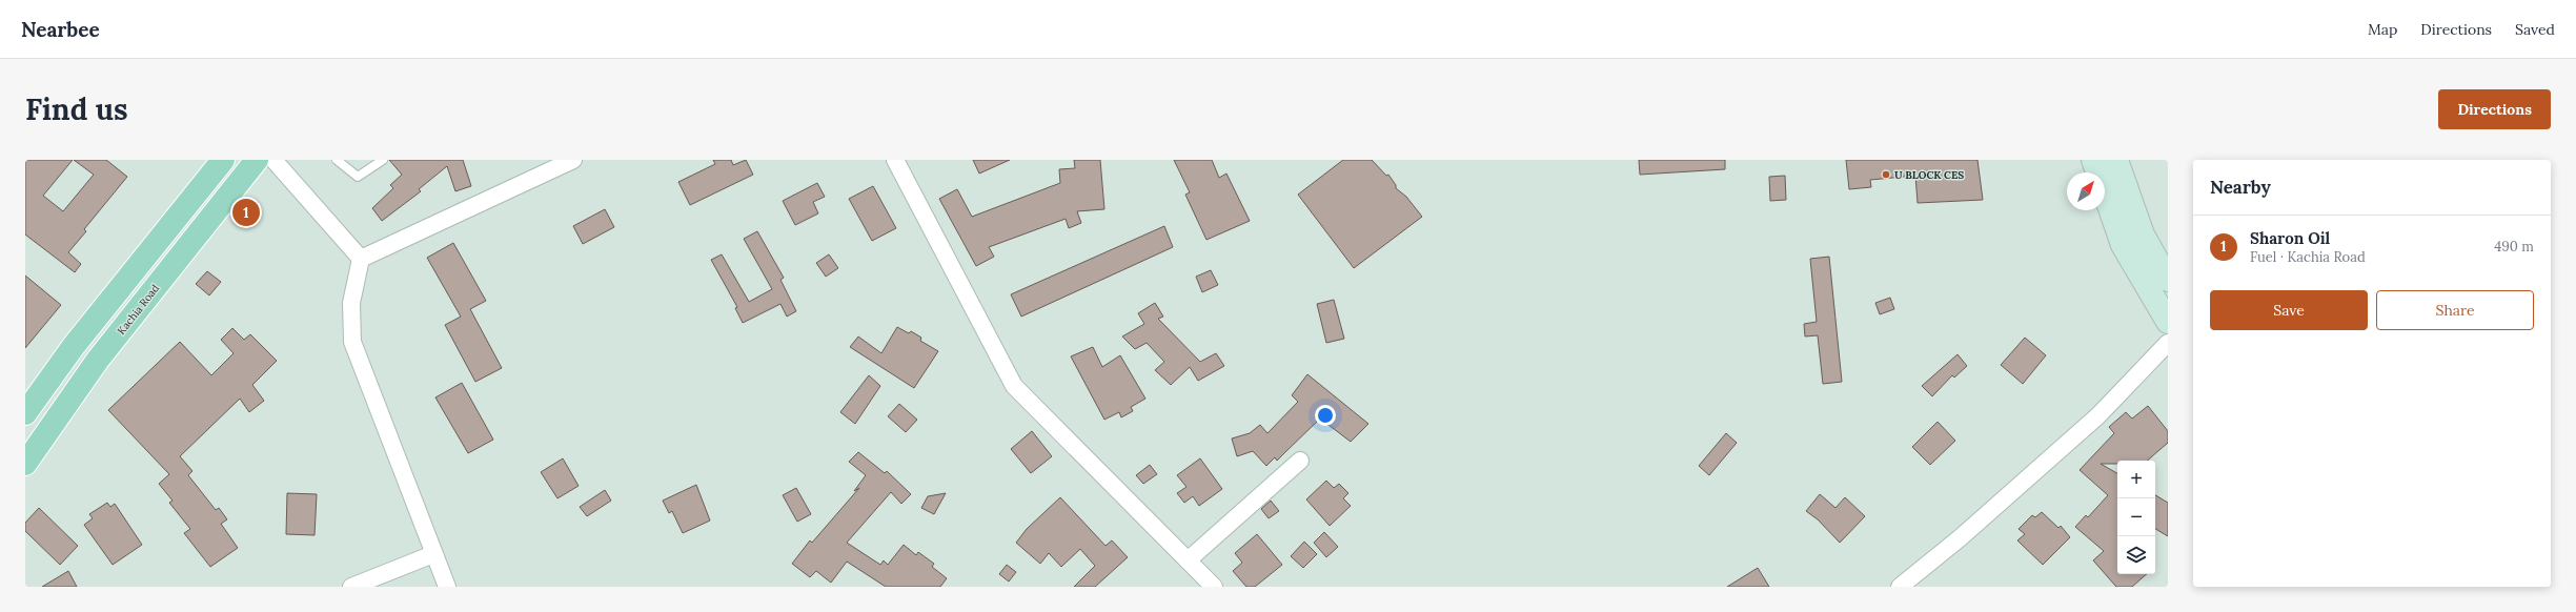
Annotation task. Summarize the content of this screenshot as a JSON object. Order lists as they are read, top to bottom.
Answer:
{
  "streets": {
    "main road": ["Kachia Road"]
  },
  "places": ["U BLOCK CES"],
  "north": "top right",
  "page": {
    "header": "Nearbee",
    "nav": ["Map", "Directions", "Saved"],
    "buttons": [
      "Directions",
      ["Save", "Share"]
    ],
    "title": "Find us",
    "heading": "Nearby",
    "pins": "1",
    "list": [
      {
        "mark": "1",
        "name": "Sharon Oil",
        "note": "Fuel · Kachia Road",
        "value": "490 m"
      }
    ],
    "map_buttons": ["+", "−"]
  }
}
